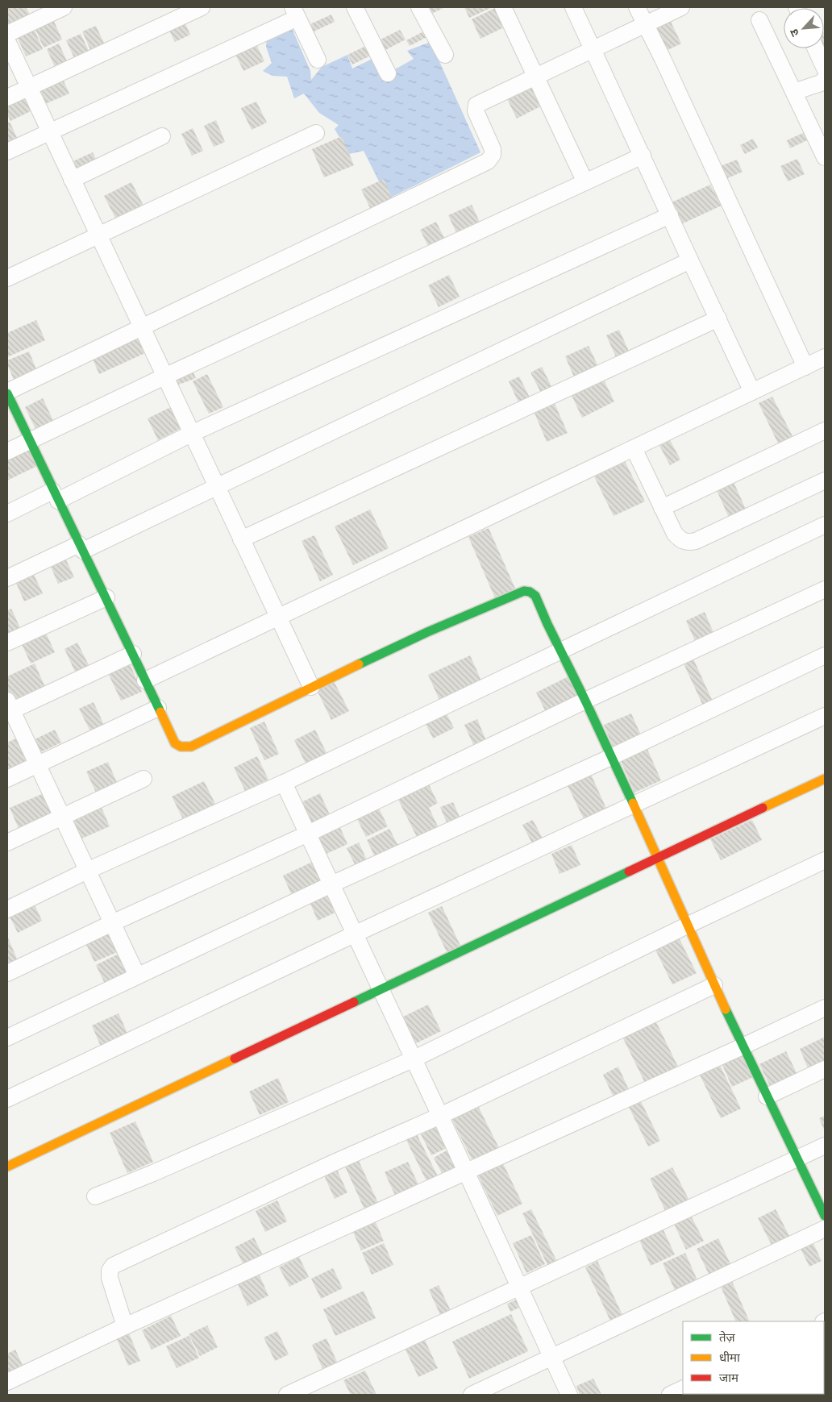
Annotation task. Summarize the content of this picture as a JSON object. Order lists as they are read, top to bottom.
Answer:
{
  "legend": ["तेज़", "धीमा", "जाम"],
  "north": "bottom left"
}
